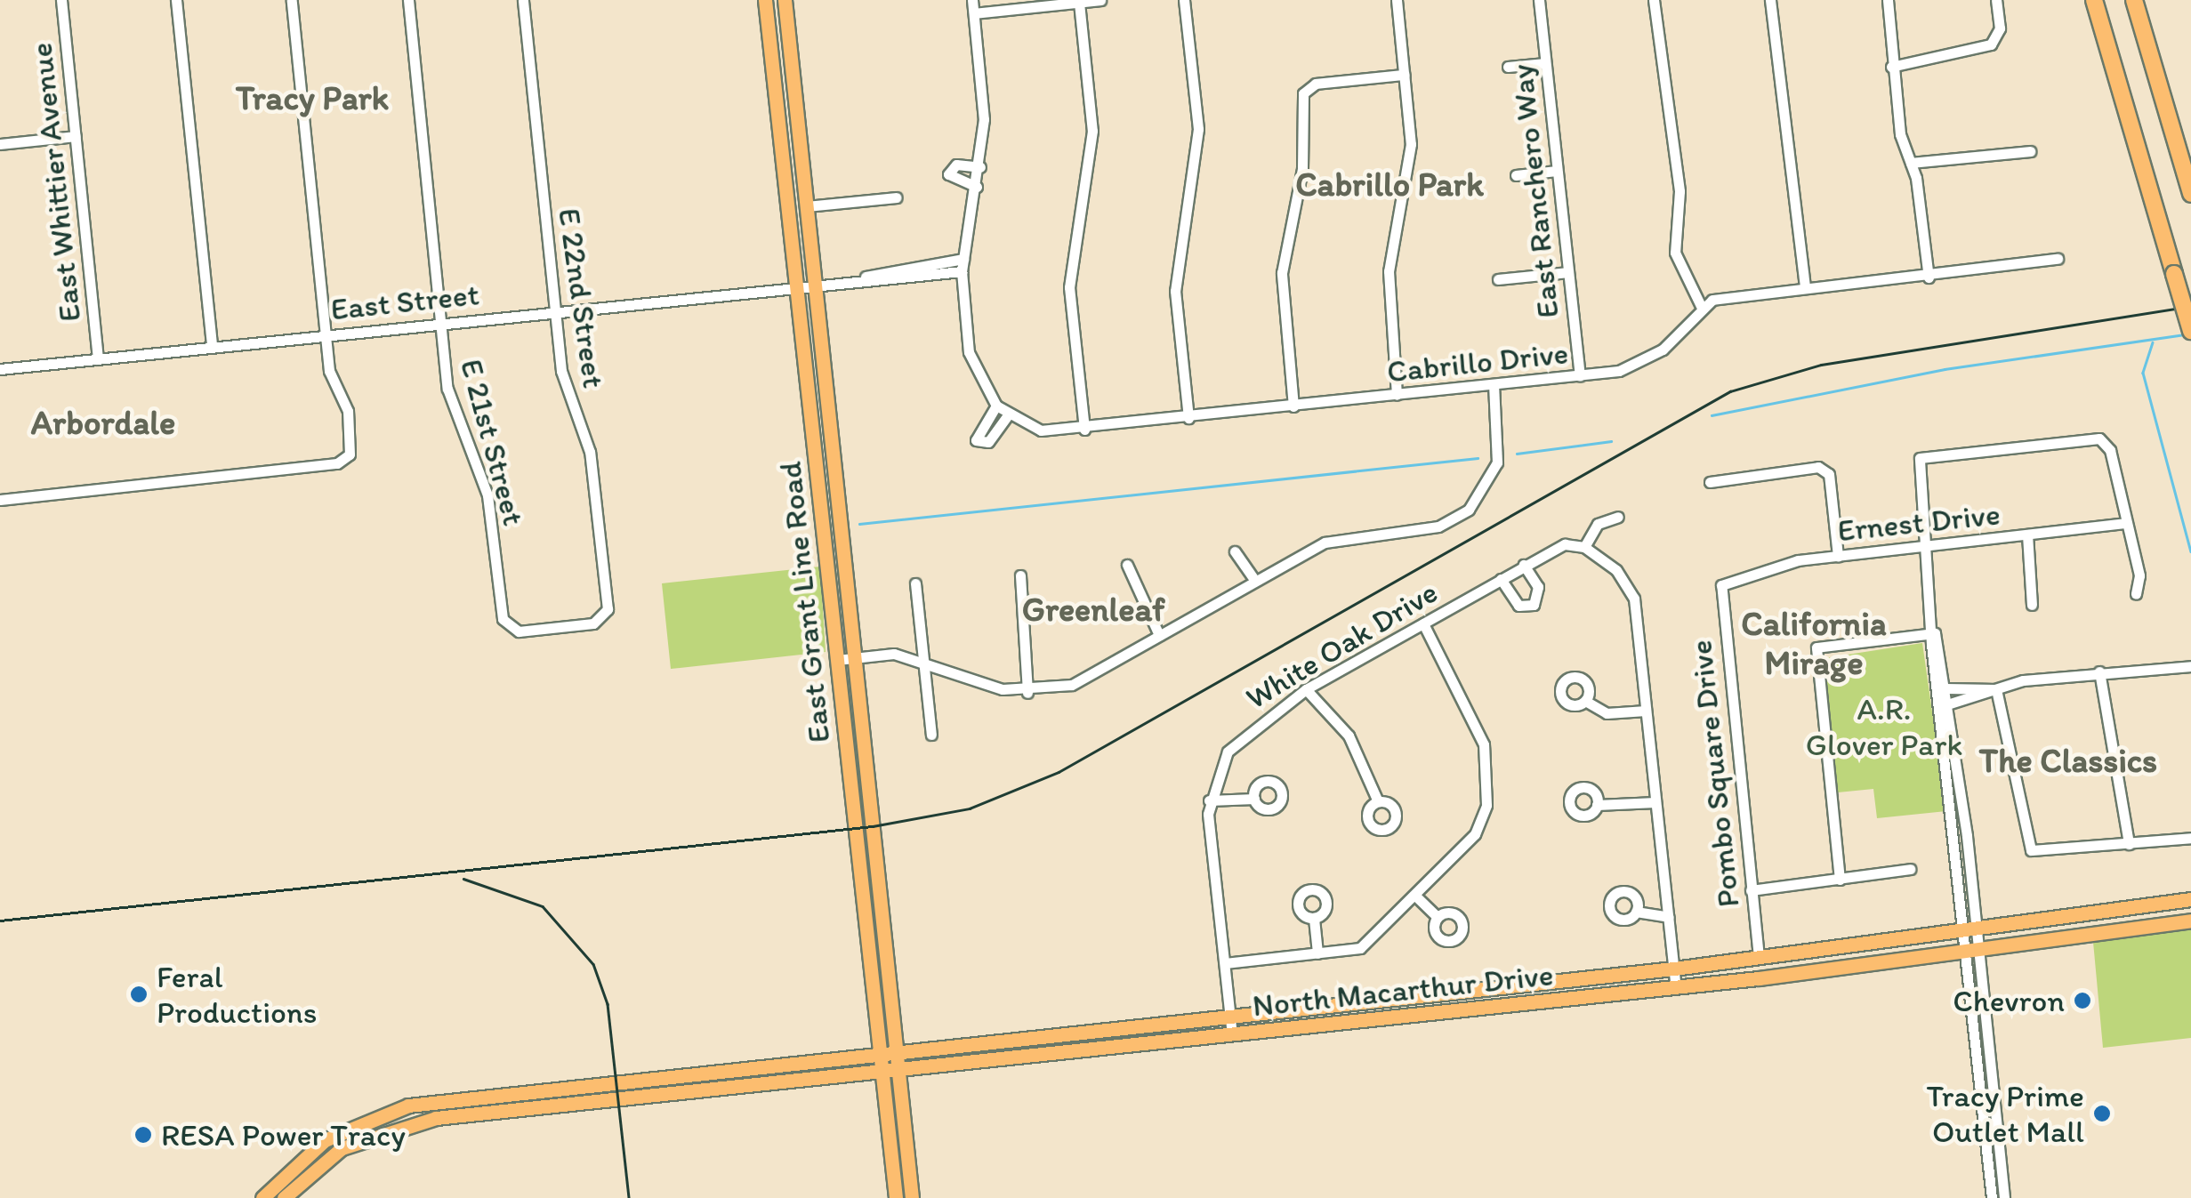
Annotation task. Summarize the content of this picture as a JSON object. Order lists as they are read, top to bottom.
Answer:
{
  "streets": {
    "main road": ["East Grant Line Road", "North Macarthur Drive"],
    "street": [
      "East Whittier Avenue",
      "East Ranchero Way",
      "E 22nd Street",
      "East Street",
      "Cabrillo Drive",
      "E 21st Street",
      "Ernest Drive",
      "White Oak Drive",
      "Pombo Square Drive"
    ]
  },
  "crossings": [
    ["East Whittier Avenue", "East Street"],
    ["East Ranchero Way", "Cabrillo Drive"],
    ["E 22nd Street", "East Street"],
    ["E 22nd Street", "E 21st Street"],
    ["East Street", "E 21st Street"],
    ["East Street", "East Grant Line Road"],
    ["Ernest Drive", "Pombo Square Drive"],
    ["East Grant Line Road", "North Macarthur Drive"],
    ["Pombo Square Drive", "North Macarthur Drive"]
  ],
  "districts": [
    "Tracy Park",
    "Cabrillo Park",
    "Arbordale",
    "Greenleaf",
    "California Mirage",
    "The Classics"
  ],
  "parks": ["A.R. Glover Park"],
  "places": [
    "Feral Productions",
    "Chevron",
    "Tracy Prime Outlet Mall",
    "RESA Power Tracy"
  ]
}
